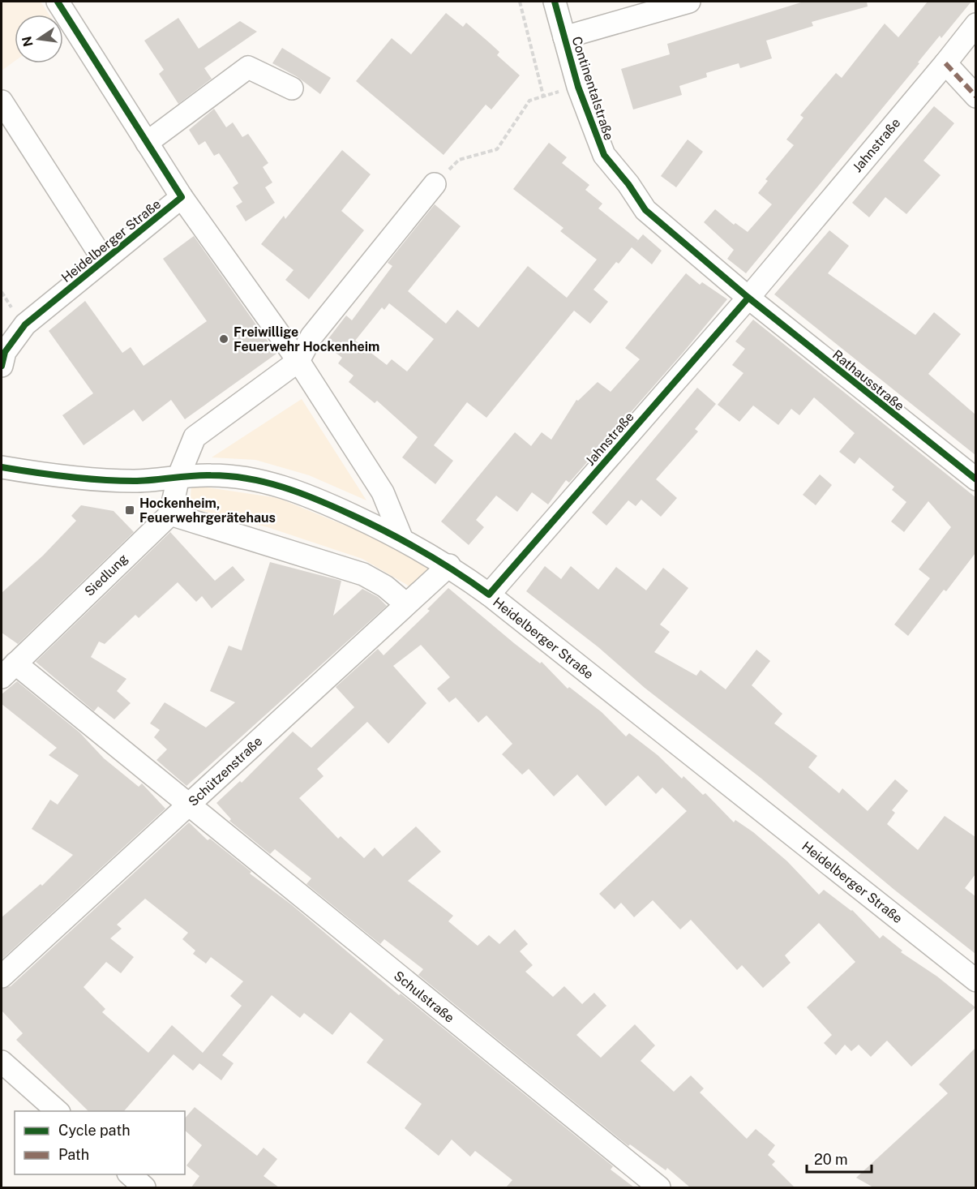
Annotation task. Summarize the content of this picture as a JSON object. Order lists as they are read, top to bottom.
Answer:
{
  "streets": {
    "street": [
      "Continentalstraße",
      "Jahnstraße",
      "Heidelberger Straße",
      "Rathausstraße",
      "Siedlung",
      "Schützenstraße",
      "Schulstraße"
    ]
  },
  "crossings": [
    ["Continentalstraße", "Jahnstraße"],
    ["Continentalstraße", "Rathausstraße"],
    ["Jahnstraße", "Heidelberger Straße"],
    ["Jahnstraße", "Rathausstraße"],
    ["Heidelberger Straße", "Schützenstraße"],
    ["Siedlung", "Schützenstraße"],
    ["Siedlung", "Schulstraße"],
    ["Schützenstraße", "Schulstraße"]
  ],
  "places": {
    "other": ["Freiwillige Feuerwehr Hockenheim"],
    "transit": ["Hockenheim, Feuerwehrgerätehaus"]
  },
  "legend": ["Cycle path", "Path"],
  "scale_bar": "20 m",
  "north": "left"
}
